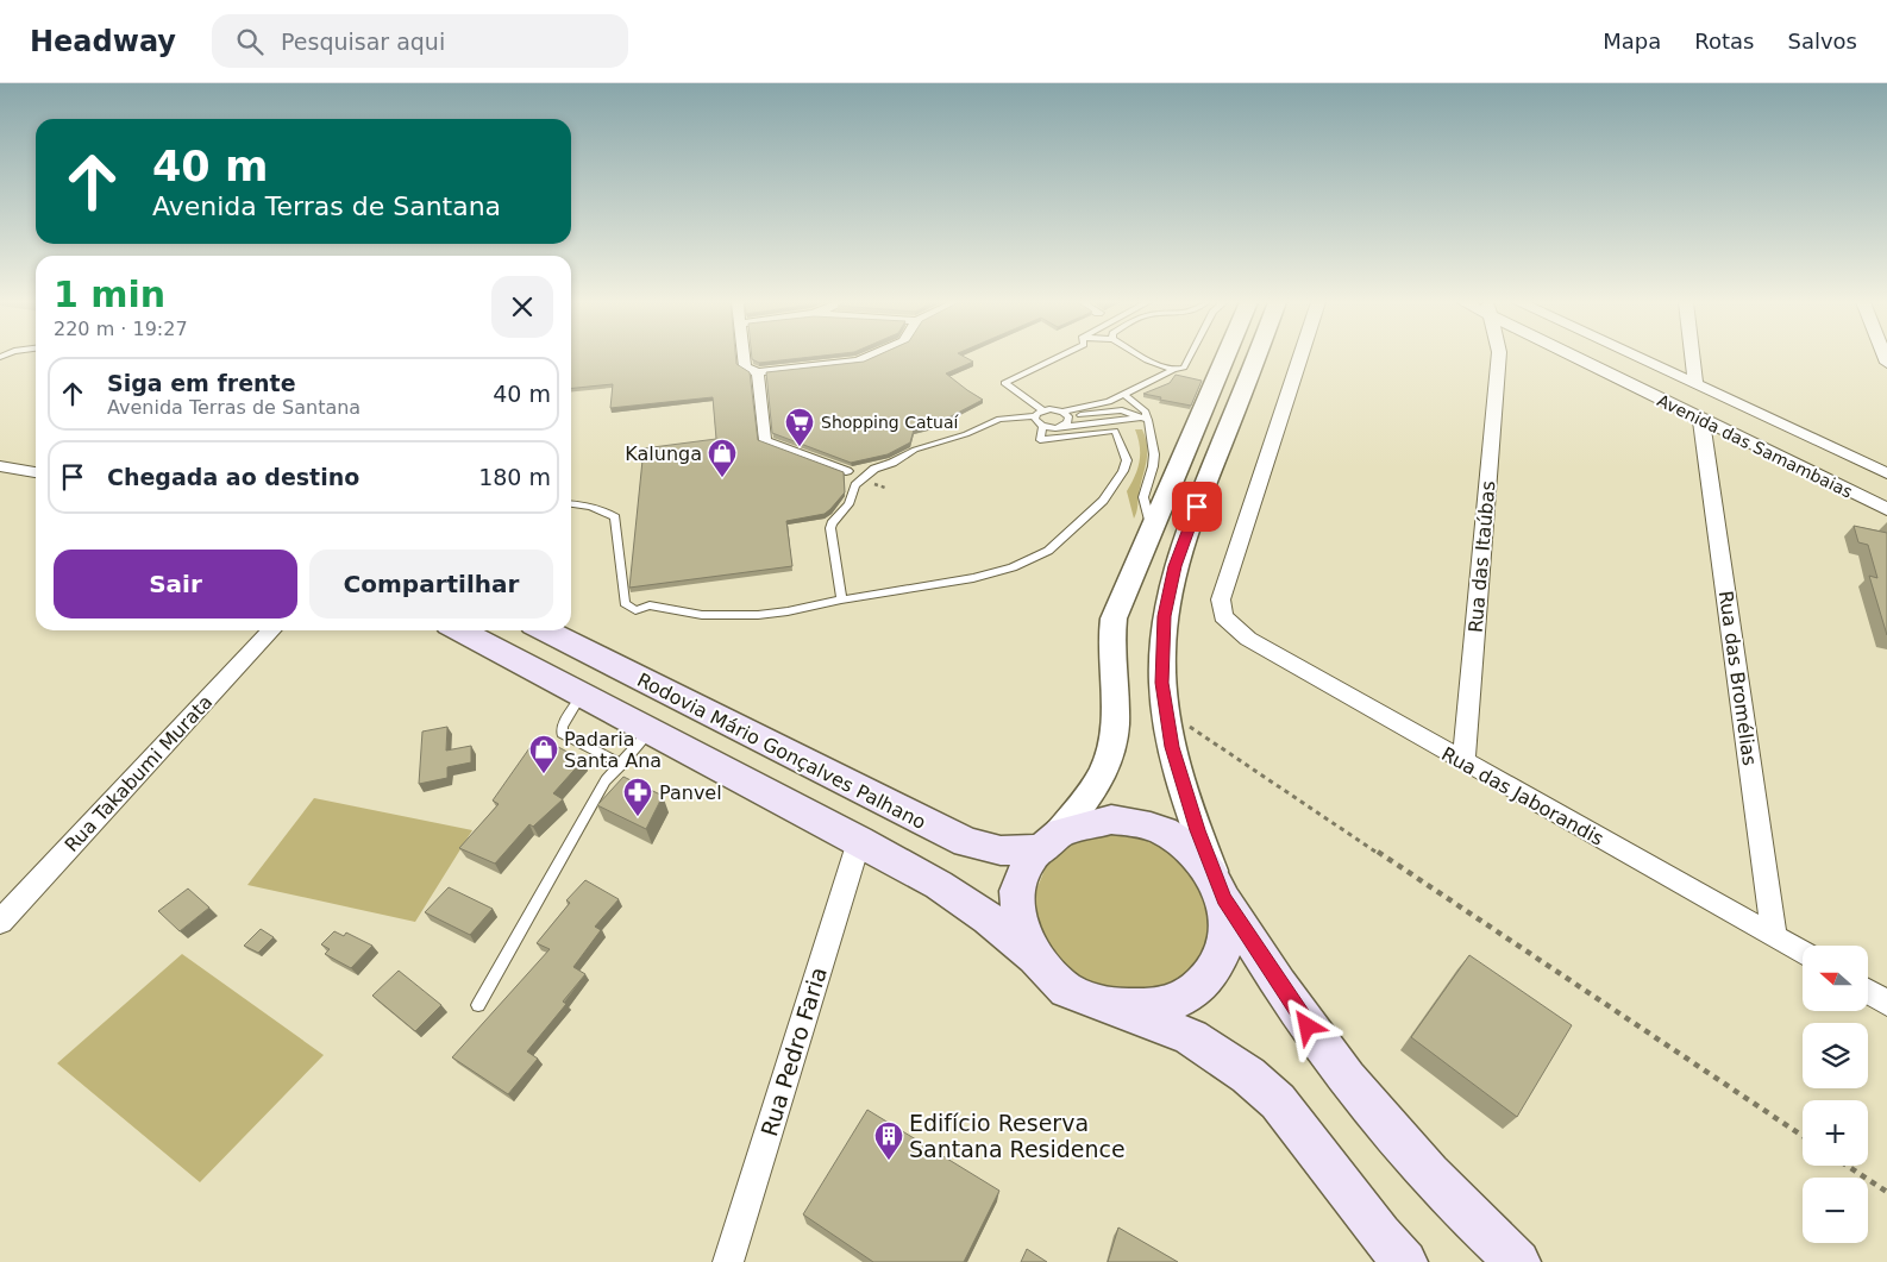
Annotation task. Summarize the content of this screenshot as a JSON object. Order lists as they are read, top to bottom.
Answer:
{
  "streets": {
    "main road": ["Rodovia Mário Gonçalves Palhano"],
    "street": [
      "Avenida das Samambaias",
      "Rua das Itaúbas",
      "Rua das Bromélias",
      "Rua Takabumi Murata",
      "Rua das Jaborandis",
      "Rua Pedro Faria"
    ]
  },
  "crossings": [
    ["Avenida das Samambaias", "Rua das Bromélias"],
    ["Rua das Itaúbas", "Rua das Jaborandis"],
    ["Rua das Bromélias", "Rua das Jaborandis"]
  ],
  "places": {
    "supermarket": ["Shopping Catuaí"],
    "shop": ["Kalunga", "Padaria Santa Ana"],
    "pharmacy": ["Panvel"],
    "building": ["Edifício Reserva Santana Residence"]
  },
  "north": "left",
  "page": {
    "header": "Headway",
    "search": "Pesquisar aqui",
    "nav": ["Mapa", "Rotas", "Salvos"],
    "turn": ["40 m", "Avenida Terras de Santana"],
    "heading": ["1 min", "220 m · 19:27"],
    "list": [
      {
        "name": "Siga em frente",
        "note": "Avenida Terras de Santana",
        "value": "40 m"
      },
      {
        "name": "Chegada ao destino",
        "value": "180 m"
      }
    ],
    "buttons": ["Sair", "Compartilhar"],
    "map_buttons": ["+", "−"]
  }
}
